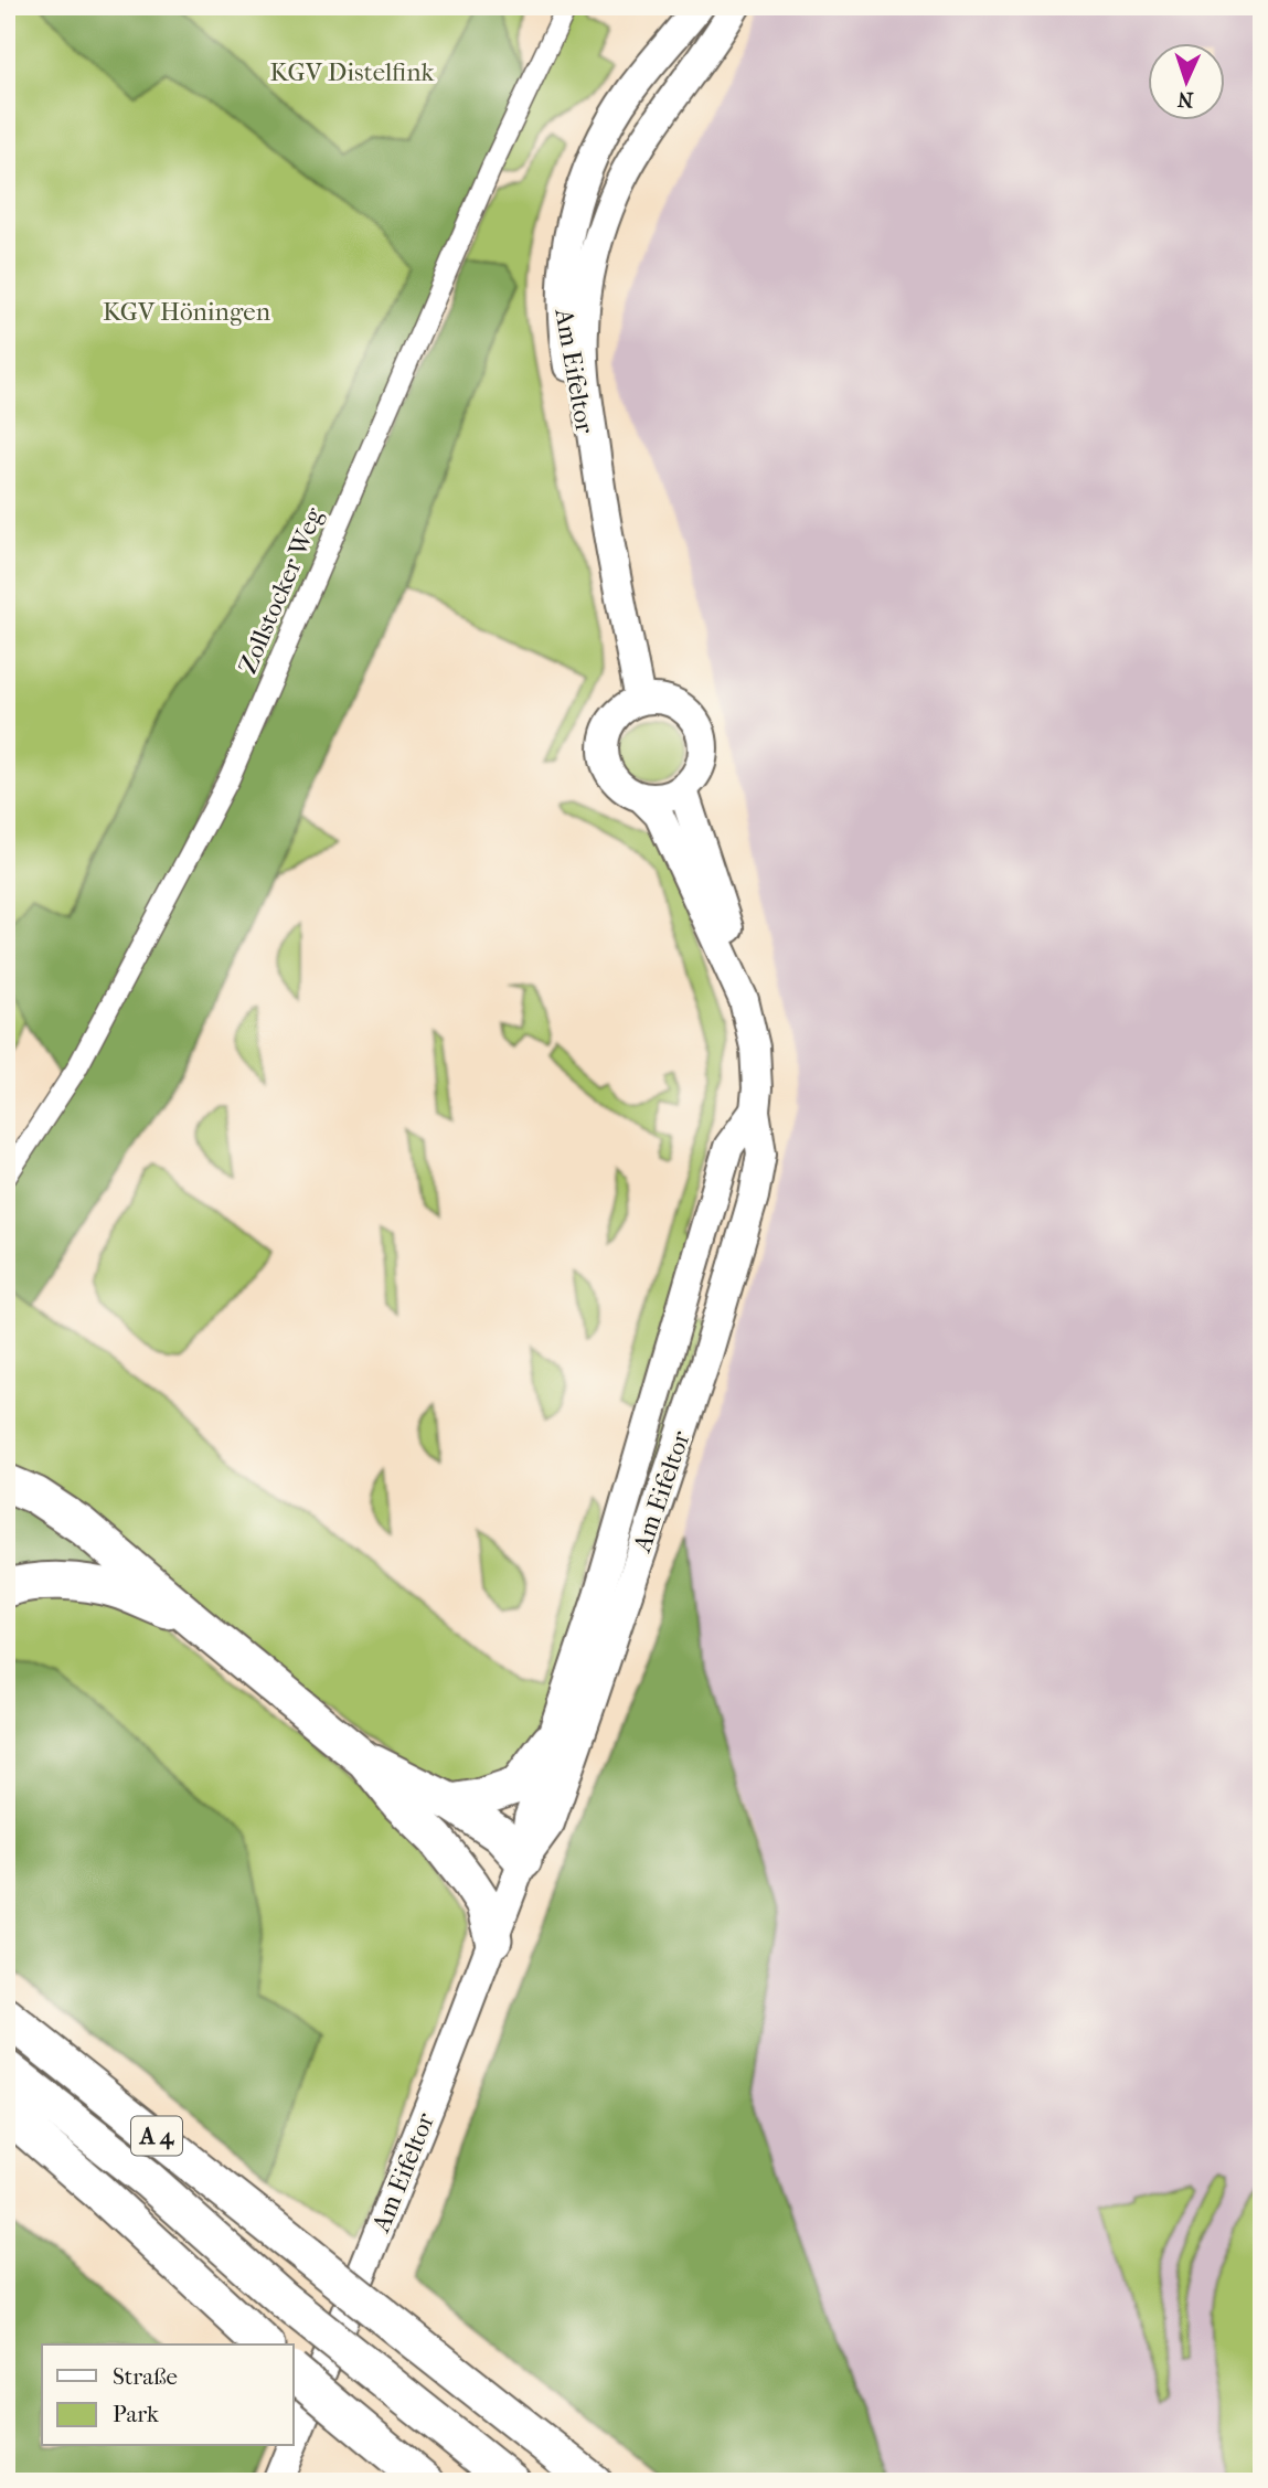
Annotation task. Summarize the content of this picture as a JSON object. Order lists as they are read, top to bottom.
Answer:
{
  "streets": {
    "highway": ["A 4"],
    "main road": ["Am Eifeltor"],
    "street": ["Zollstocker Weg"]
  },
  "parks": ["KGV Distelfink", "KGV Höningen"],
  "legend": ["Straße", "Park"],
  "north": "bottom"
}
